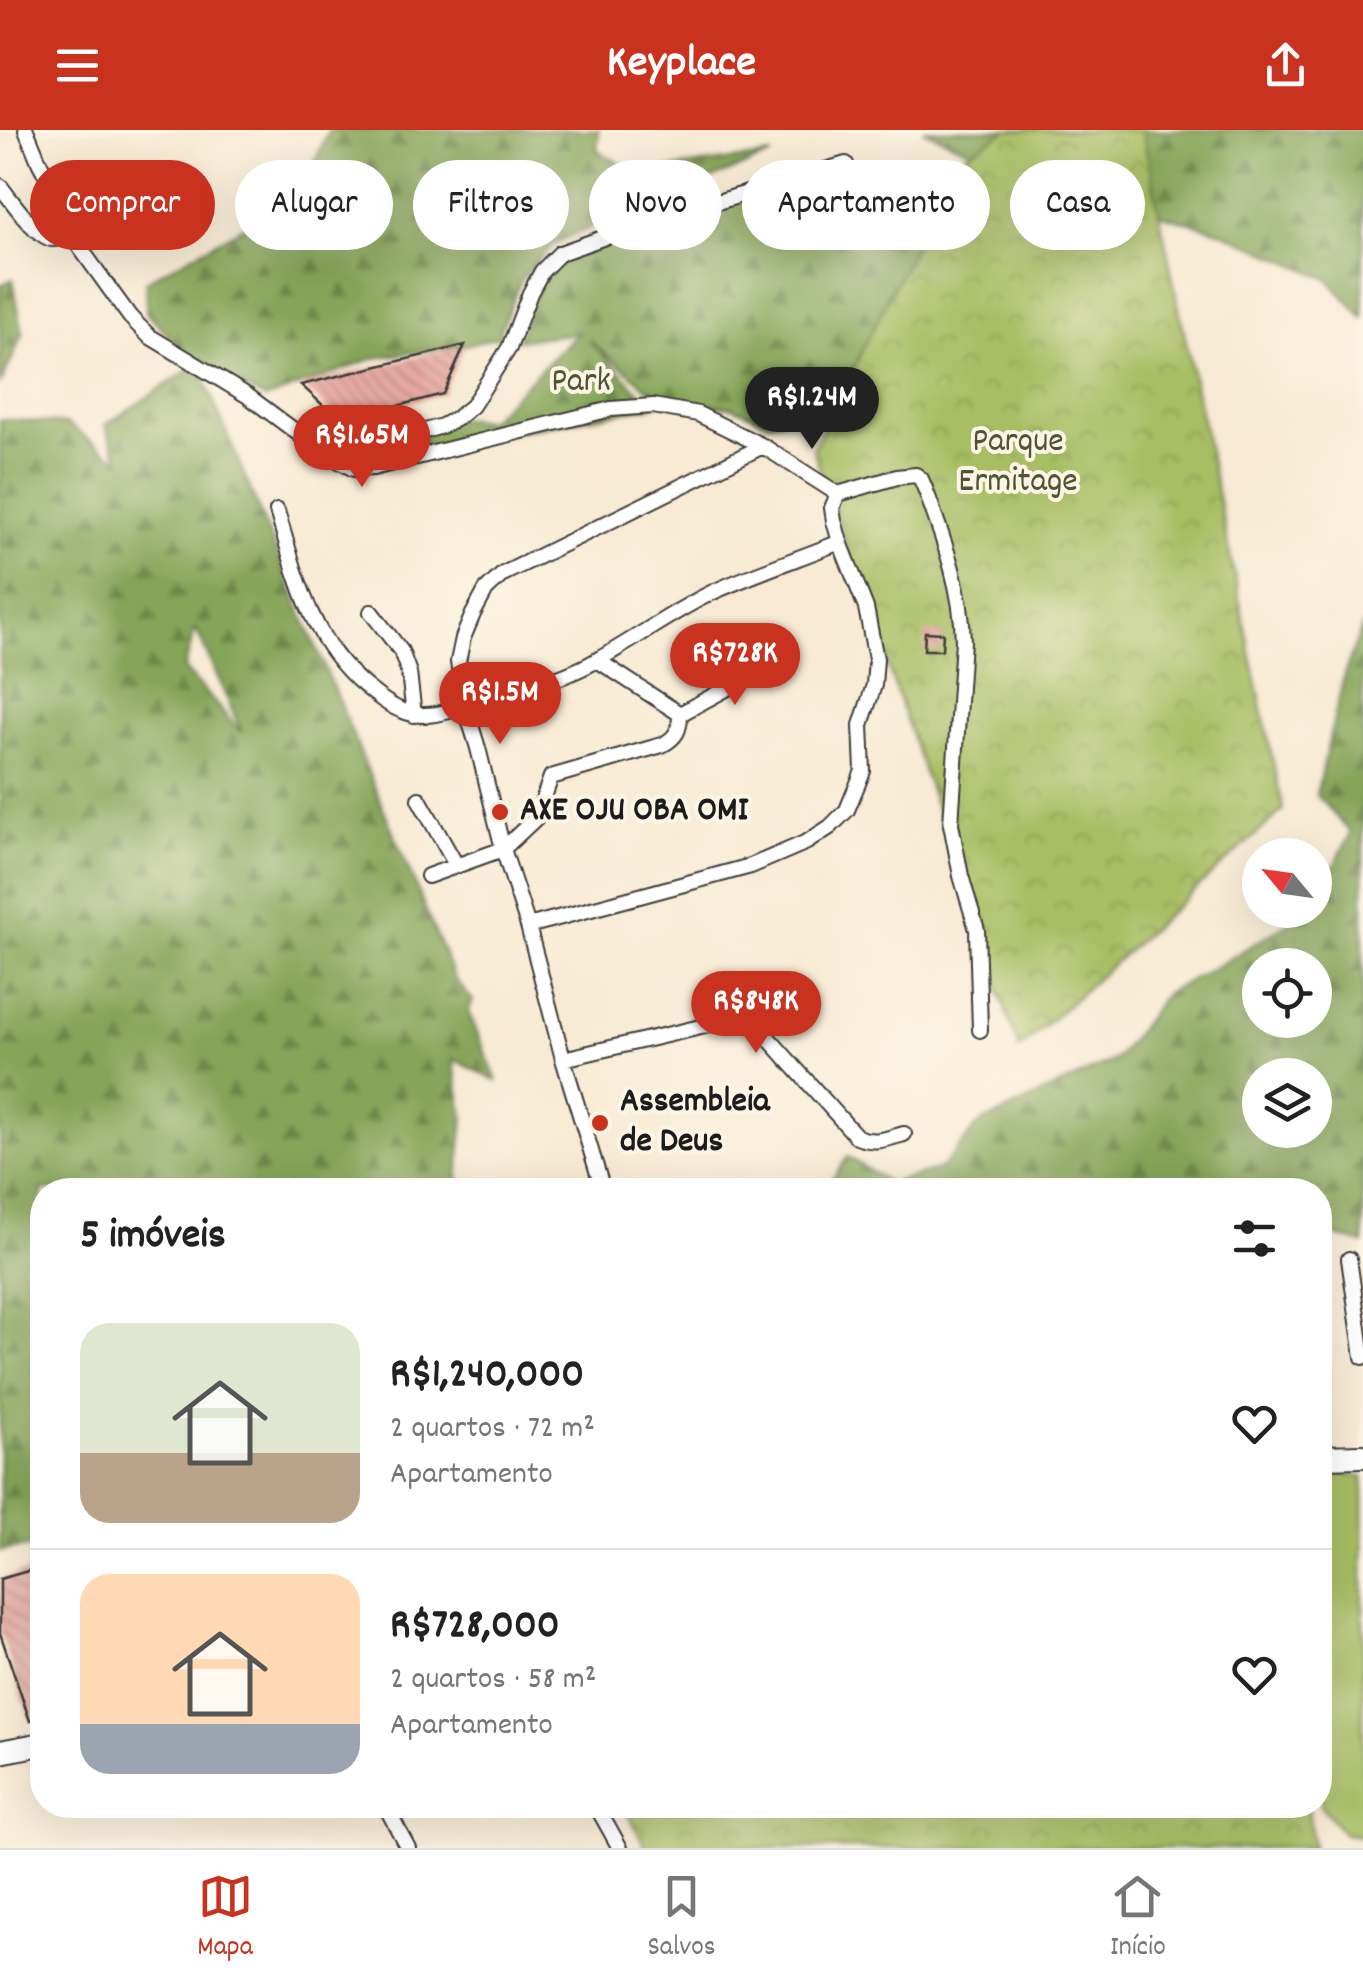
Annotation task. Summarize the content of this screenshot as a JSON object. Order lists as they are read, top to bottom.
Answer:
{
  "parks": ["Park", "Parque Ermitage"],
  "places": ["AXE OJU OBA OMI", "Assembleia de Deus"],
  "north": "top left",
  "page": {
    "header": "Keyplace",
    "chip": [
      "Comprar",
      "Alugar",
      "Filtros",
      "Novo",
      "Apartamento",
      "Casa"
    ],
    "price": [
      "R$1.24M",
      "R$1.65M",
      "R$728K",
      "R$1.5M",
      "R$848K"
    ],
    "heading": "5 imóveis",
    "list": [
      {
        "name": "R$1,240,000",
        "note": "2 quartos · 72 m² · Apartamento"
      },
      {
        "name": "R$728,000",
        "note": "2 quartos · 58 m² · Apartamento"
      }
    ],
    "tabs": ["Mapa", "Salvos", "Início"]
  }
}
